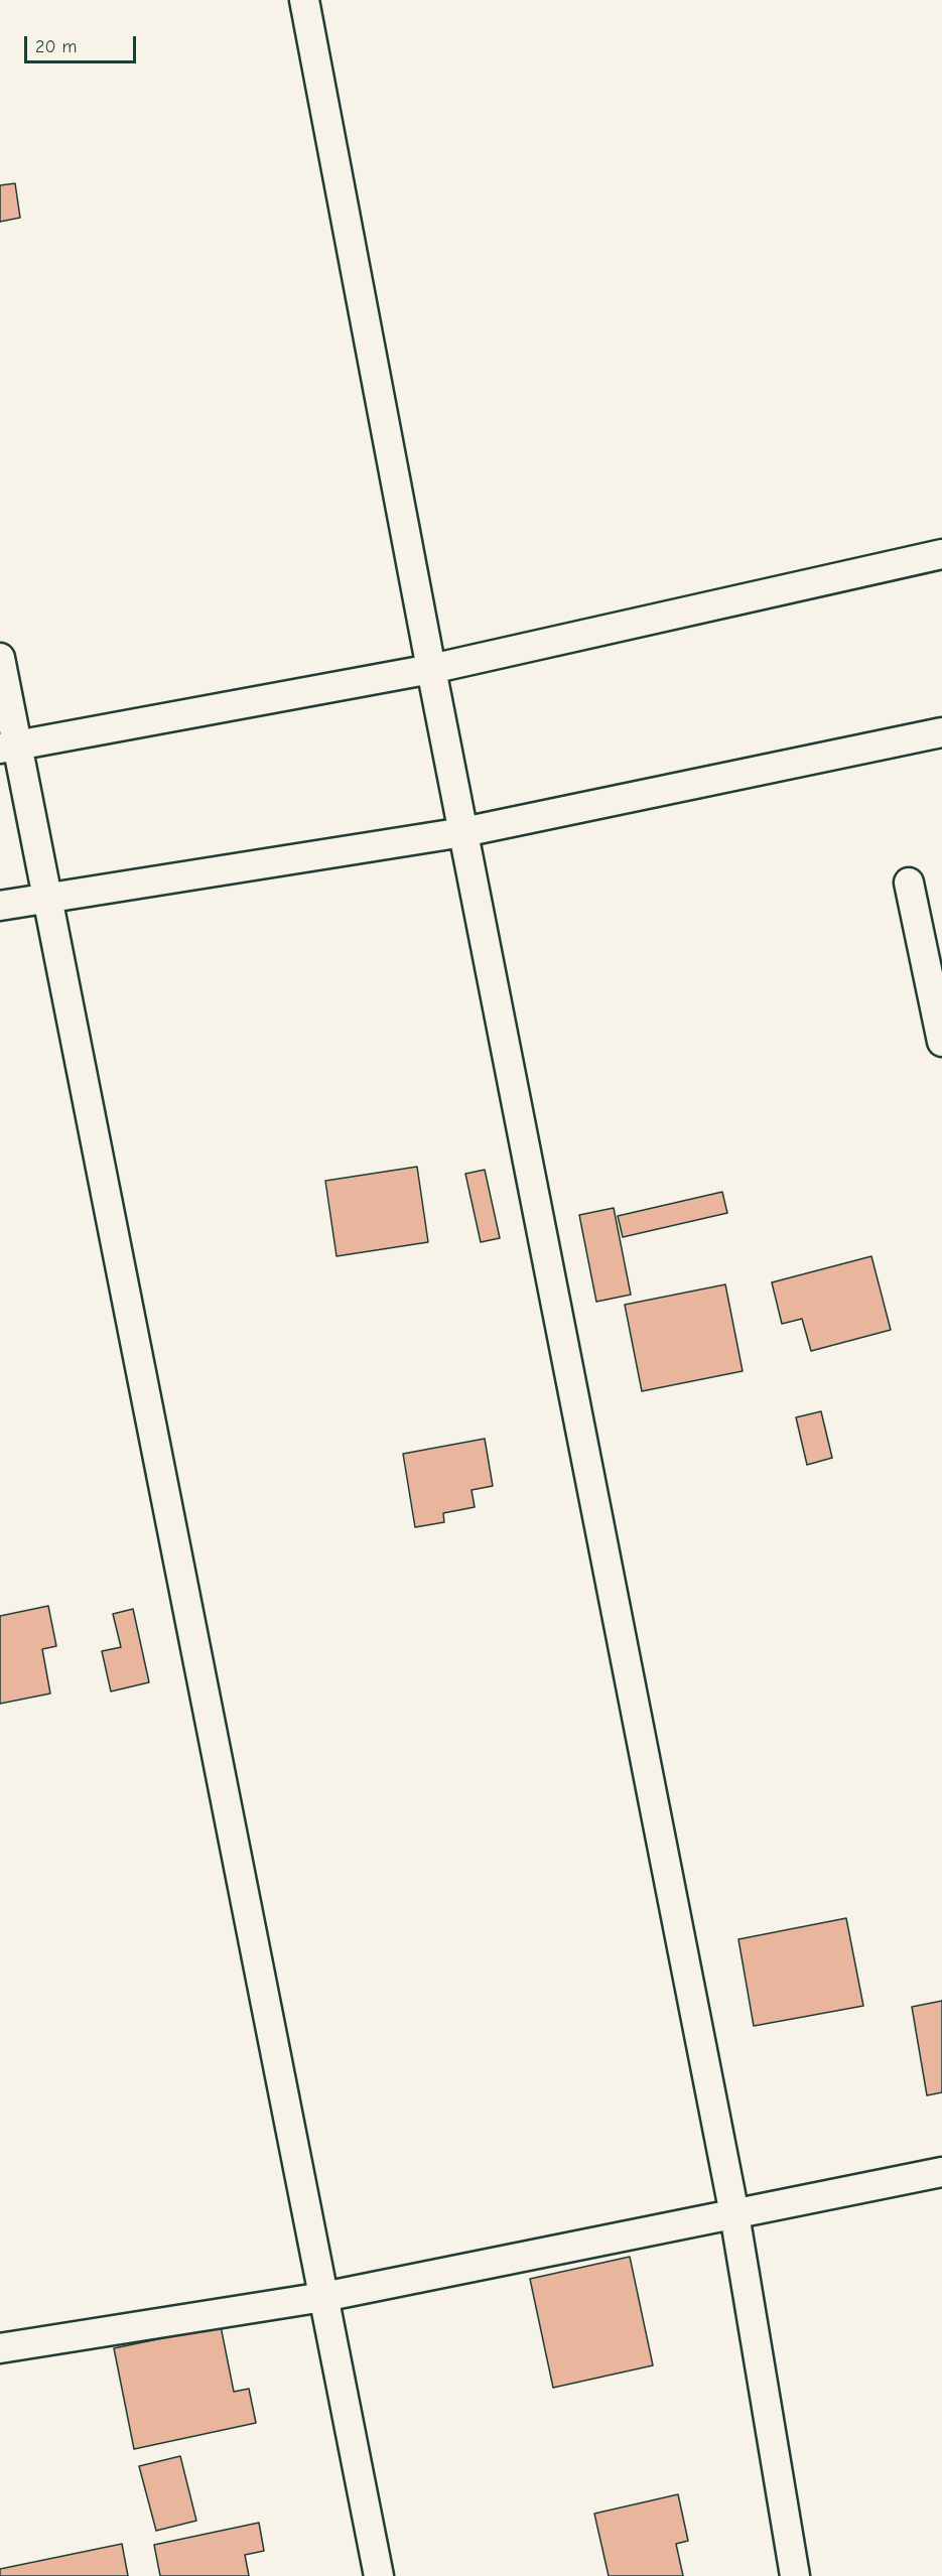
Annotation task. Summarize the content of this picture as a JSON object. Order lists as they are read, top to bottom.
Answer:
{
  "scale_bar": "20 m"
}
